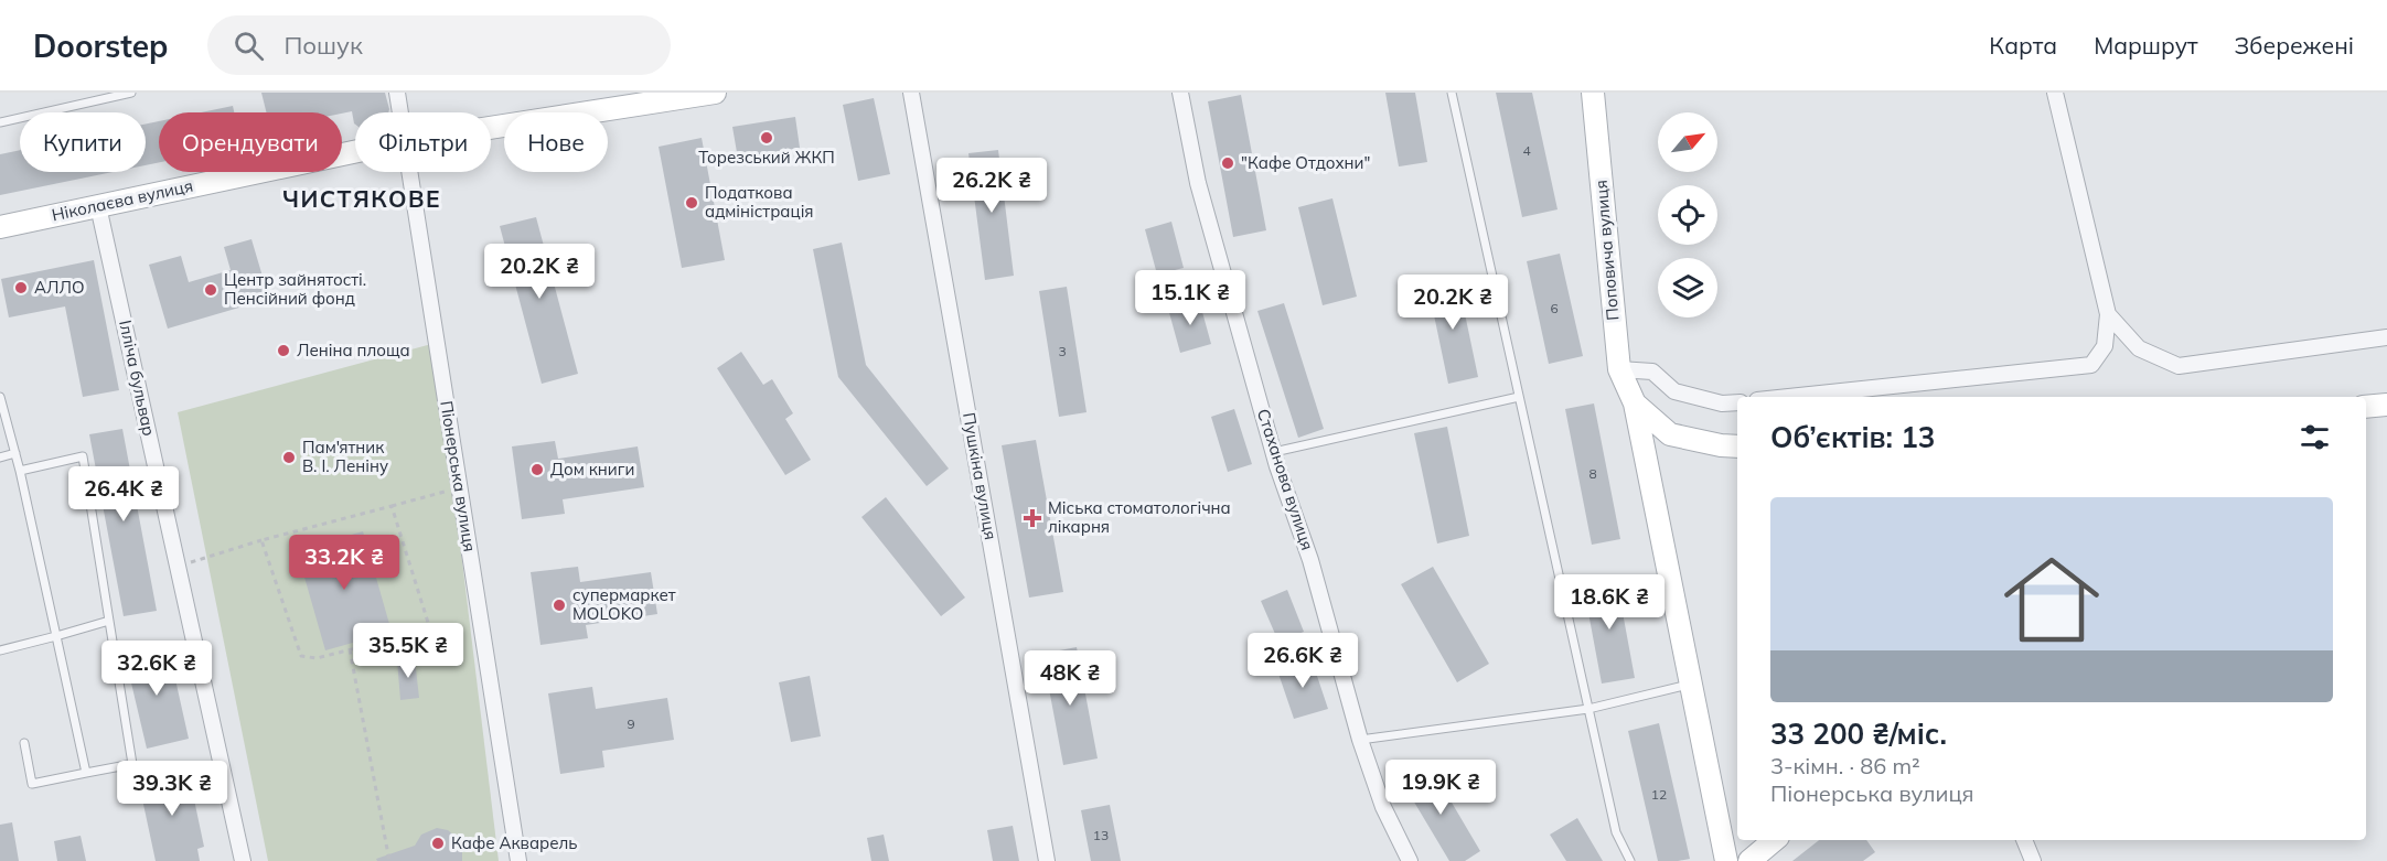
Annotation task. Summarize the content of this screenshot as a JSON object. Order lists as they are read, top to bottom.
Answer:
{
  "streets": {
    "street": [
      "Ніколаєва вулиця",
      "Поповича вулиця",
      "Ілліча бульвар",
      "Піонерська вулиця",
      "Пушкіна вулиця",
      "Стаханова вулиця"
    ]
  },
  "crossings": [
    ["Ніколаєва вулиця", "Ілліча бульвар"]
  ],
  "districts": ["ЧИСТЯКОВЕ"],
  "places": {
    "other": [
      "Торезський ЖКП",
      "\"Кафе Отдохни\"",
      "Податкова адміністрація",
      "АЛЛО",
      "Центр зайнятості. Пенсійний фонд",
      "Леніна площа",
      "Пам'ятник В. І. Леніну",
      "Дом книги",
      "супермаркет MOLOKO",
      "Кафе Акварель"
    ],
    "health": ["Міська стоматологічна лікарня"]
  },
  "house_numbers": [
    "4",
    "6",
    "3",
    "8",
    "9",
    "12",
    "13"
  ],
  "north": "top right",
  "page": {
    "header": "Doorstep",
    "search": "Пошук",
    "nav": ["Карта", "Маршрут", "Збережені"],
    "chip": [
      "Купити",
      "Орендувати",
      "Фільтри",
      "Нове"
    ],
    "price": [
      "26.2K ₴",
      "20.2K ₴",
      "15.1K ₴",
      "20.2K ₴",
      "26.4K ₴",
      "33.2K ₴",
      "18.6K ₴",
      "35.5K ₴",
      "26.6K ₴",
      "32.6K ₴",
      "48K ₴",
      "19.9K ₴",
      "39.3K ₴"
    ],
    "heading": "Об’єктів: 13",
    "list": [
      {
        "name": "33 200 ₴/міс.",
        "note": "3-кімн. · 86 m² · Піонерська вулиця"
      }
    ]
  }
}
